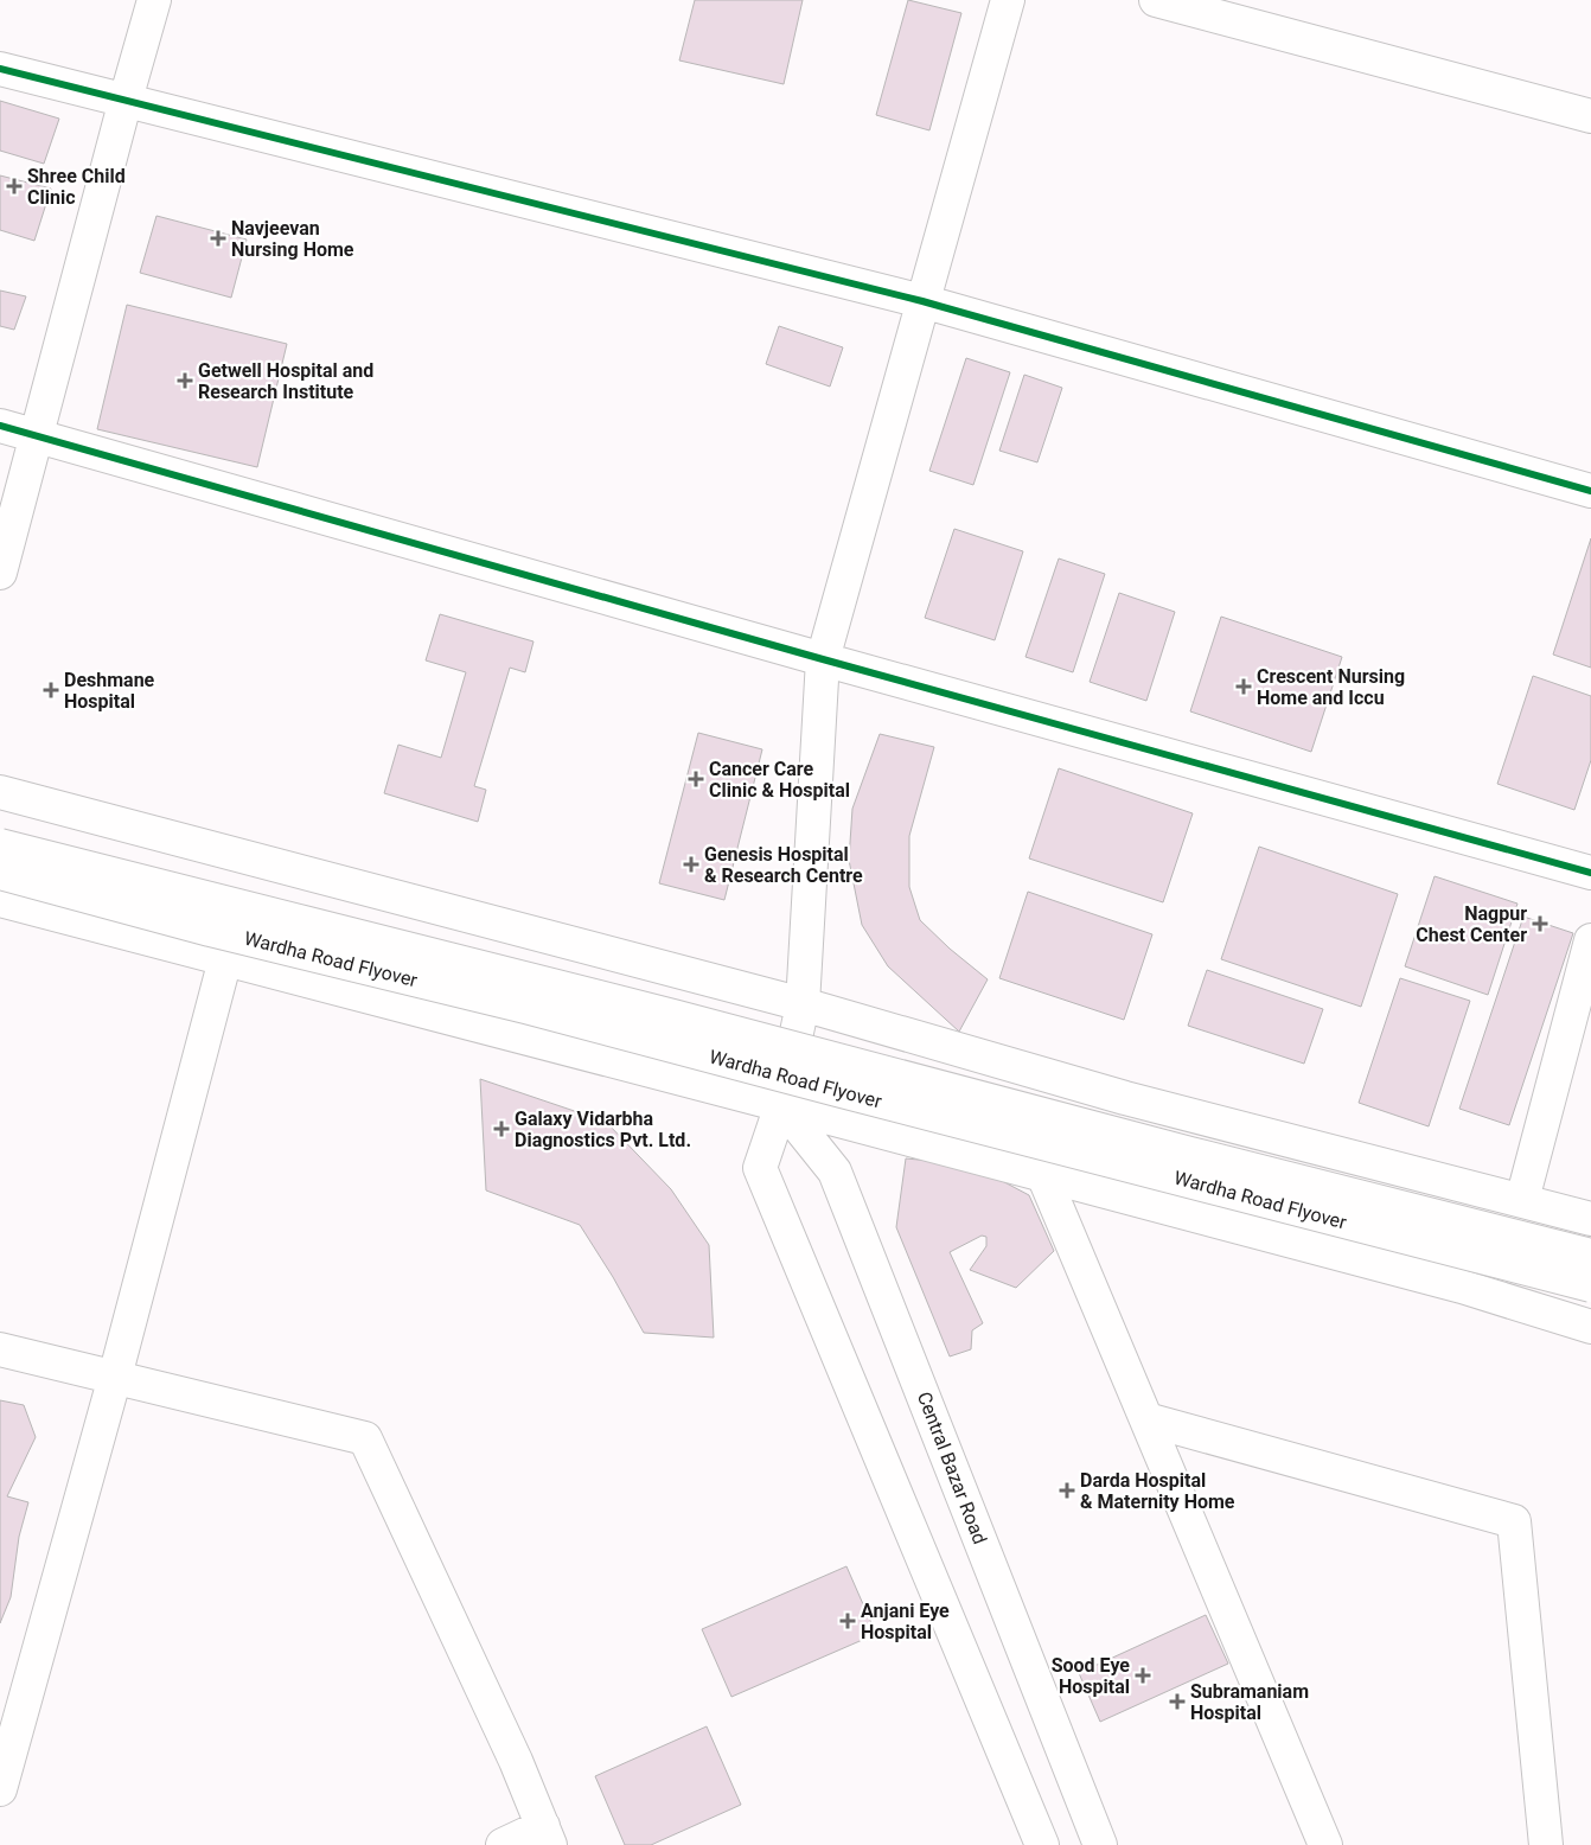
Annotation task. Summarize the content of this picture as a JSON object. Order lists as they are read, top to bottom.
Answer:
{
  "streets": {
    "main road": ["Wardha Road Flyover", "Central Bazar Road"]
  },
  "places": {
    "health": [
      "Shree Child Clinic",
      "Navjeevan Nursing Home",
      "Getwell Hospital and Research Institute",
      "Crescent Nursing Home and Iccu",
      "Deshmane Hospital",
      "Cancer Care Clinic & Hospital",
      "Genesis Hospital & Research Centre",
      "Nagpur Chest Center",
      "Galaxy Vidarbha Diagnostics Pvt. Ltd.",
      "Darda Hospital & Maternity Home",
      "Anjani Eye Hospital",
      "Sood Eye Hospital",
      "Subramaniam Hospital"
    ]
  }
}
